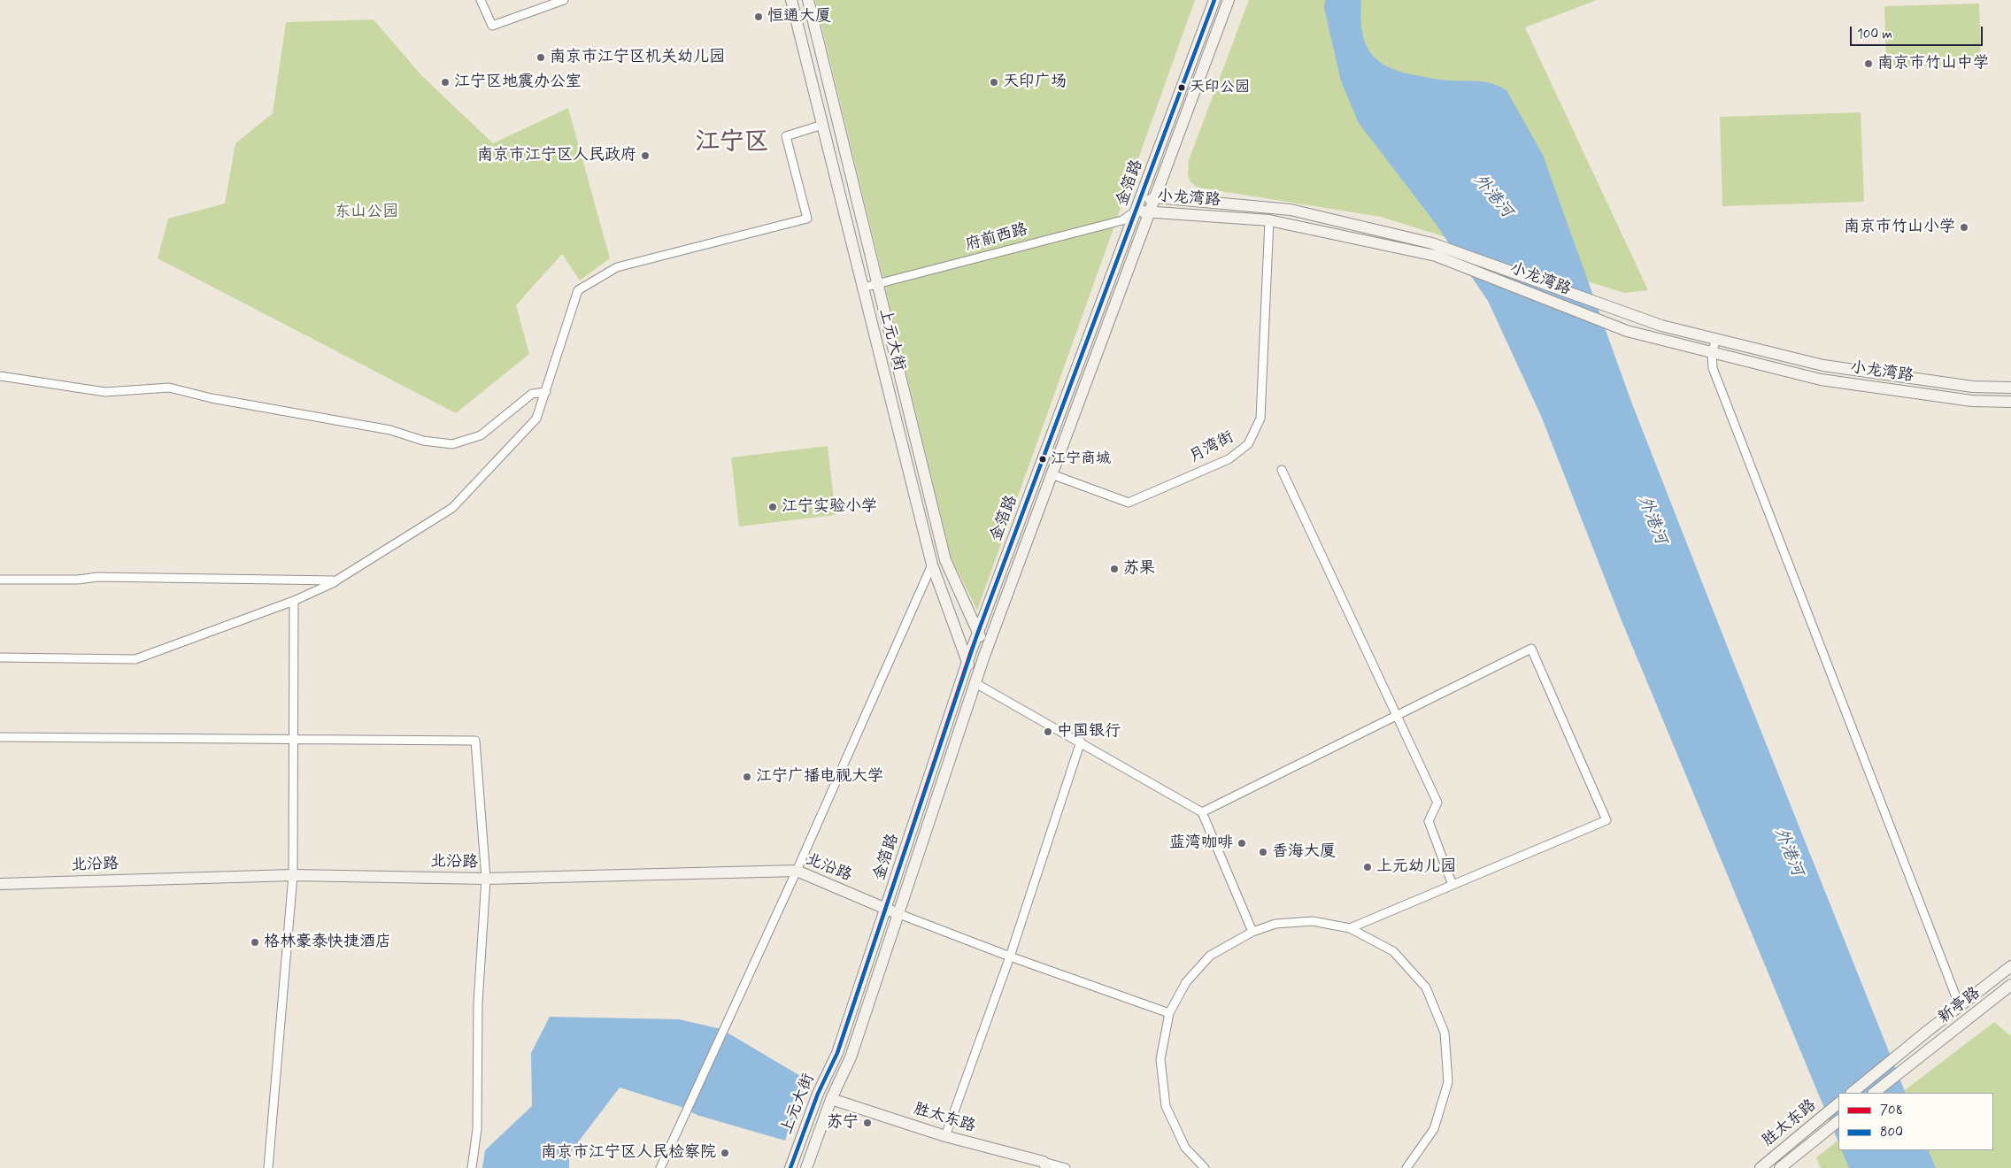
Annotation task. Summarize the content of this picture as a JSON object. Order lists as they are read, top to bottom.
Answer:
{
  "streets": {
    "main road": [
      "金箔路",
      "小龙湾路",
      "上元大街",
      "北沿路",
      "新亭路",
      "胜太东路"
    ],
    "street": ["府前西路", "月湾街"]
  },
  "crossings": [
    ["金箔路", "小龙湾路"],
    ["金箔路", "府前西路"],
    ["金箔路", "上元大街"],
    ["金箔路", "月湾街"],
    ["金箔路", "北沿路"],
    ["小龙湾路", "府前西路"],
    ["小龙湾路", "月湾街"],
    ["府前西路", "上元大街"],
    ["上元大街", "胜太东路"]
  ],
  "districts": ["江宁区"],
  "water": ["外港河"],
  "parks": ["东山公园"],
  "places": [
    "恒通大厦",
    "南京市江宁区机关幼儿园",
    "南京市竹山中学",
    "江宁区地震办公室",
    "天印广场",
    "天印公园",
    "南京市江宁区人民政府",
    "南京市竹山小学",
    "江宁商城",
    "江宁实验小学",
    "苏果",
    "中国银行",
    "江宁广播电视大学",
    "蓝湾咖啡",
    "香海大厦",
    "上元幼儿园",
    "格林豪泰快捷酒店",
    "苏宁",
    "南京市江宁区人民检察院"
  ],
  "lines": ["transit line 708", "transit line 800"],
  "legend": ["708", "800"],
  "scale_bar": "100 m"
}
